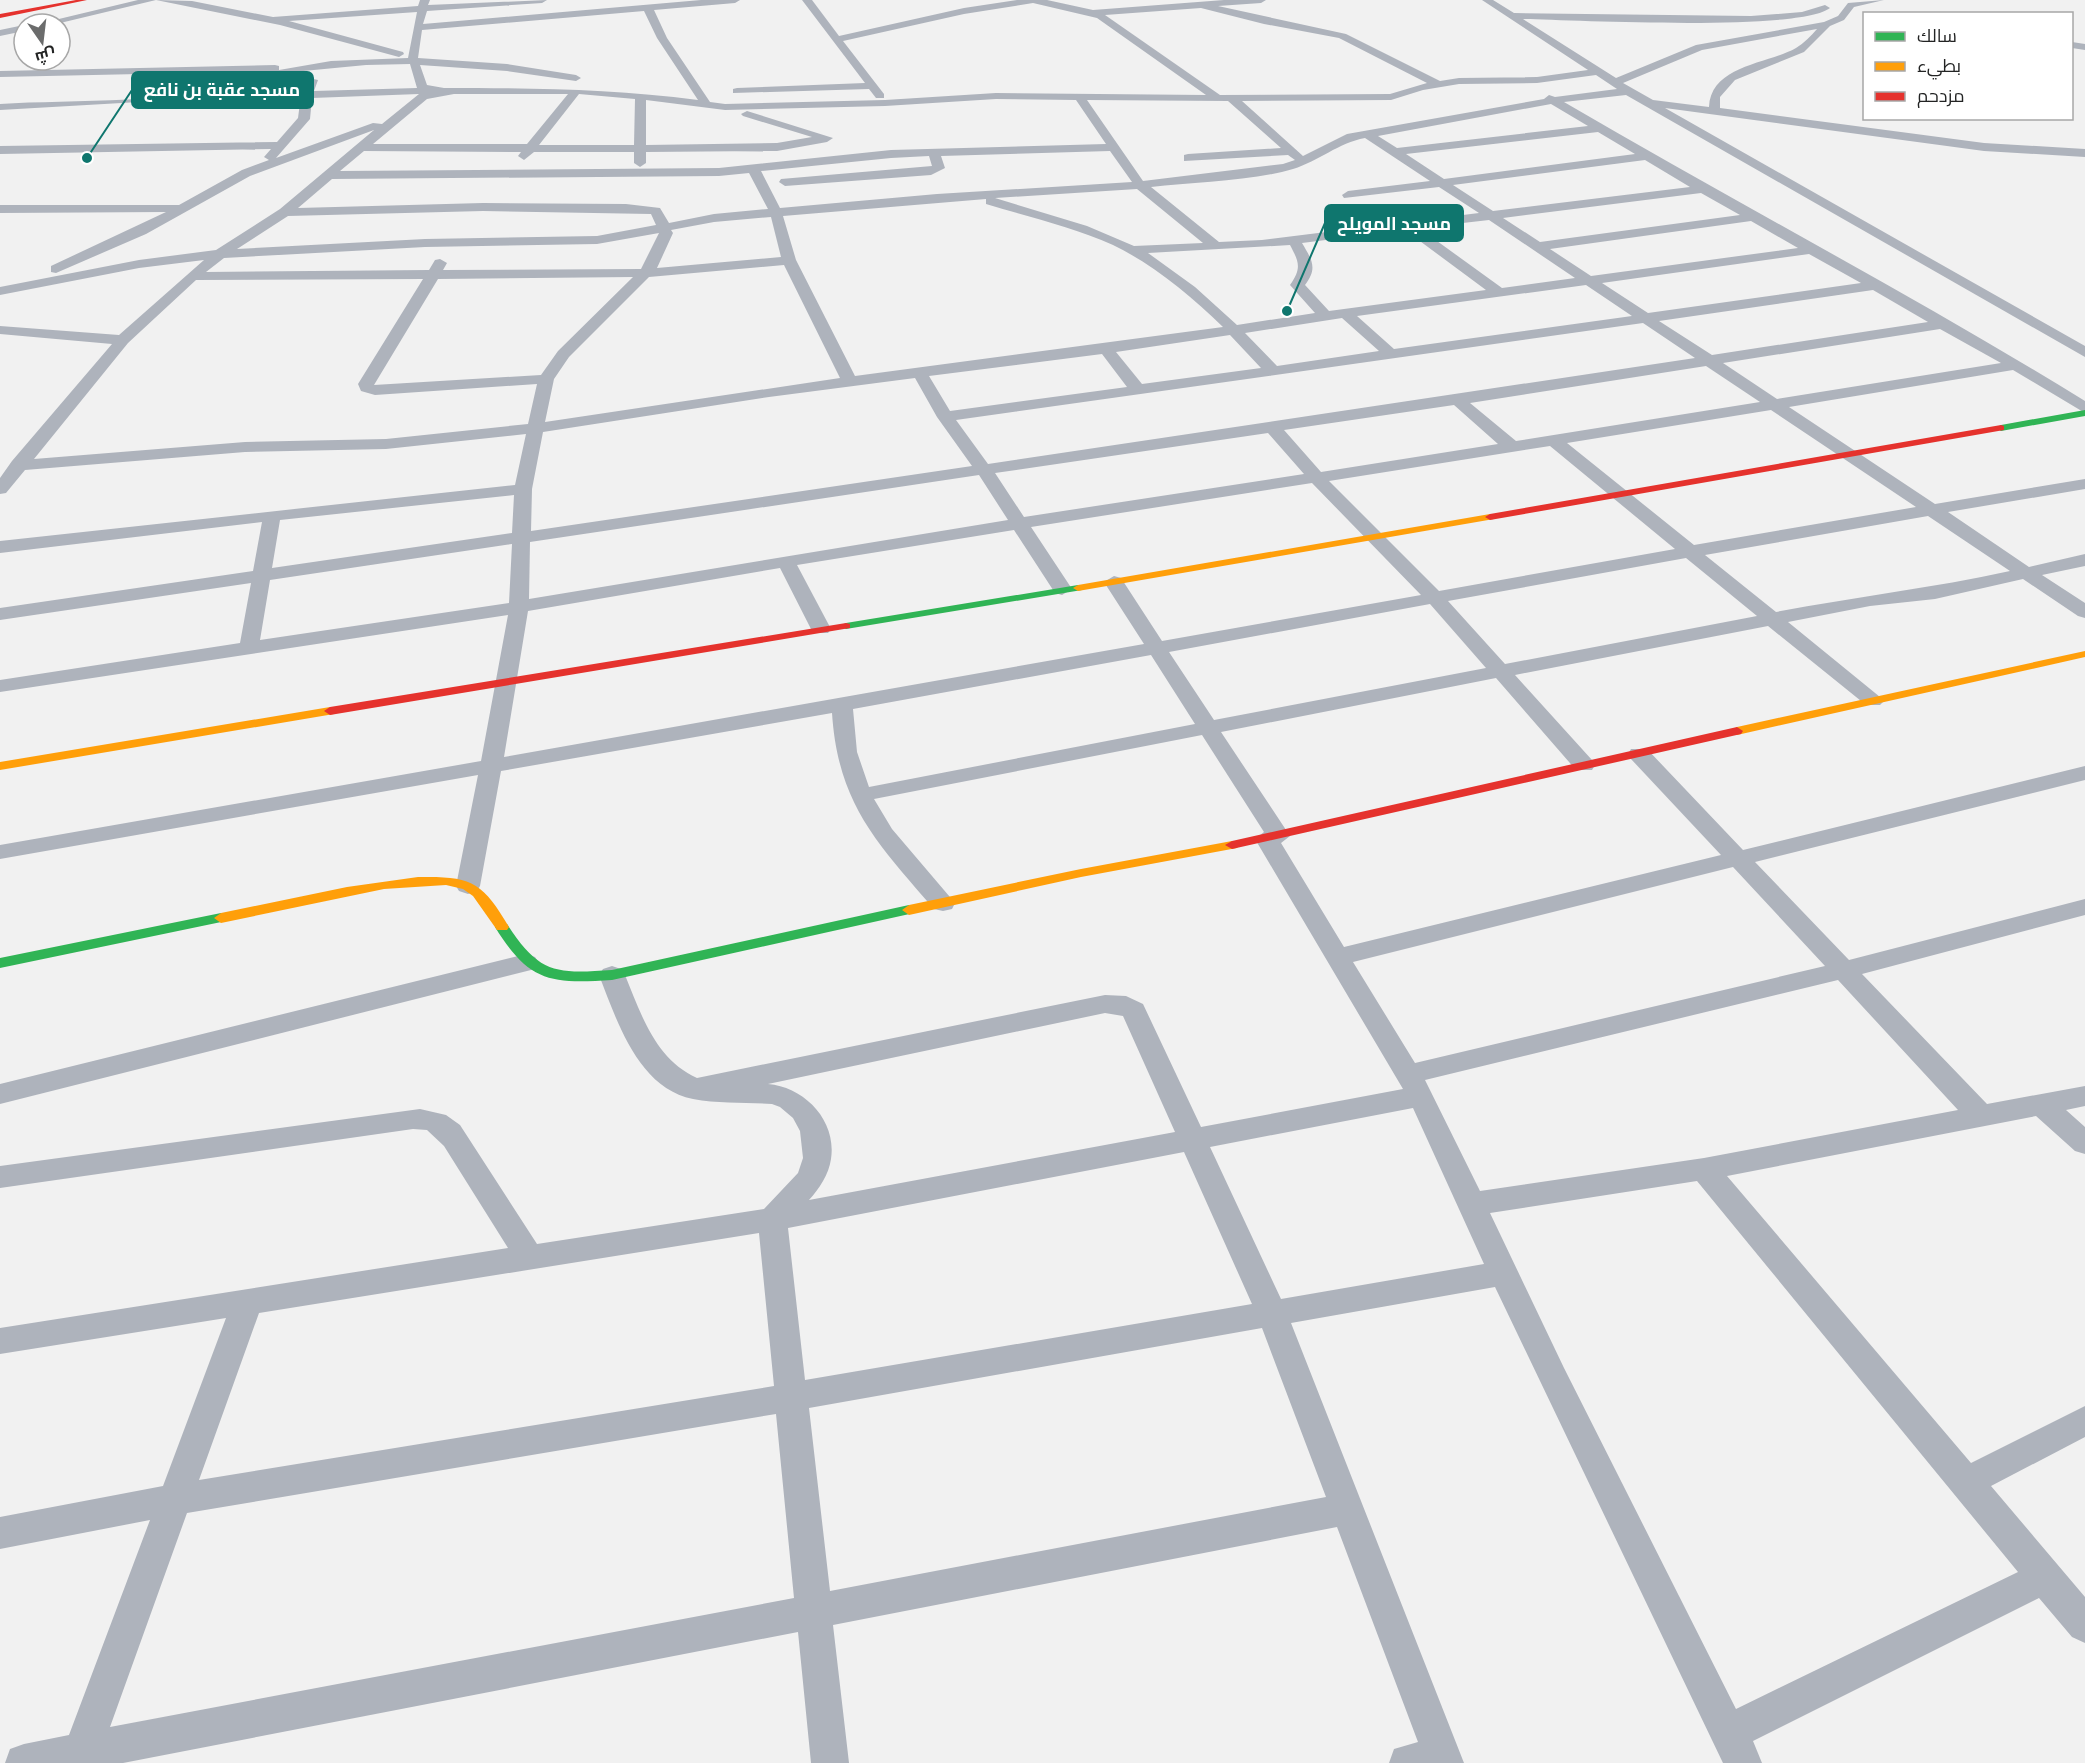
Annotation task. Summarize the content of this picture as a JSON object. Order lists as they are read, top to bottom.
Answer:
{
  "places": ["مسجد عقبة بن نافع", "مسجد المويلح"],
  "legend": ["سالك", "بطيء", "مزدحم"],
  "north": "bottom"
}
